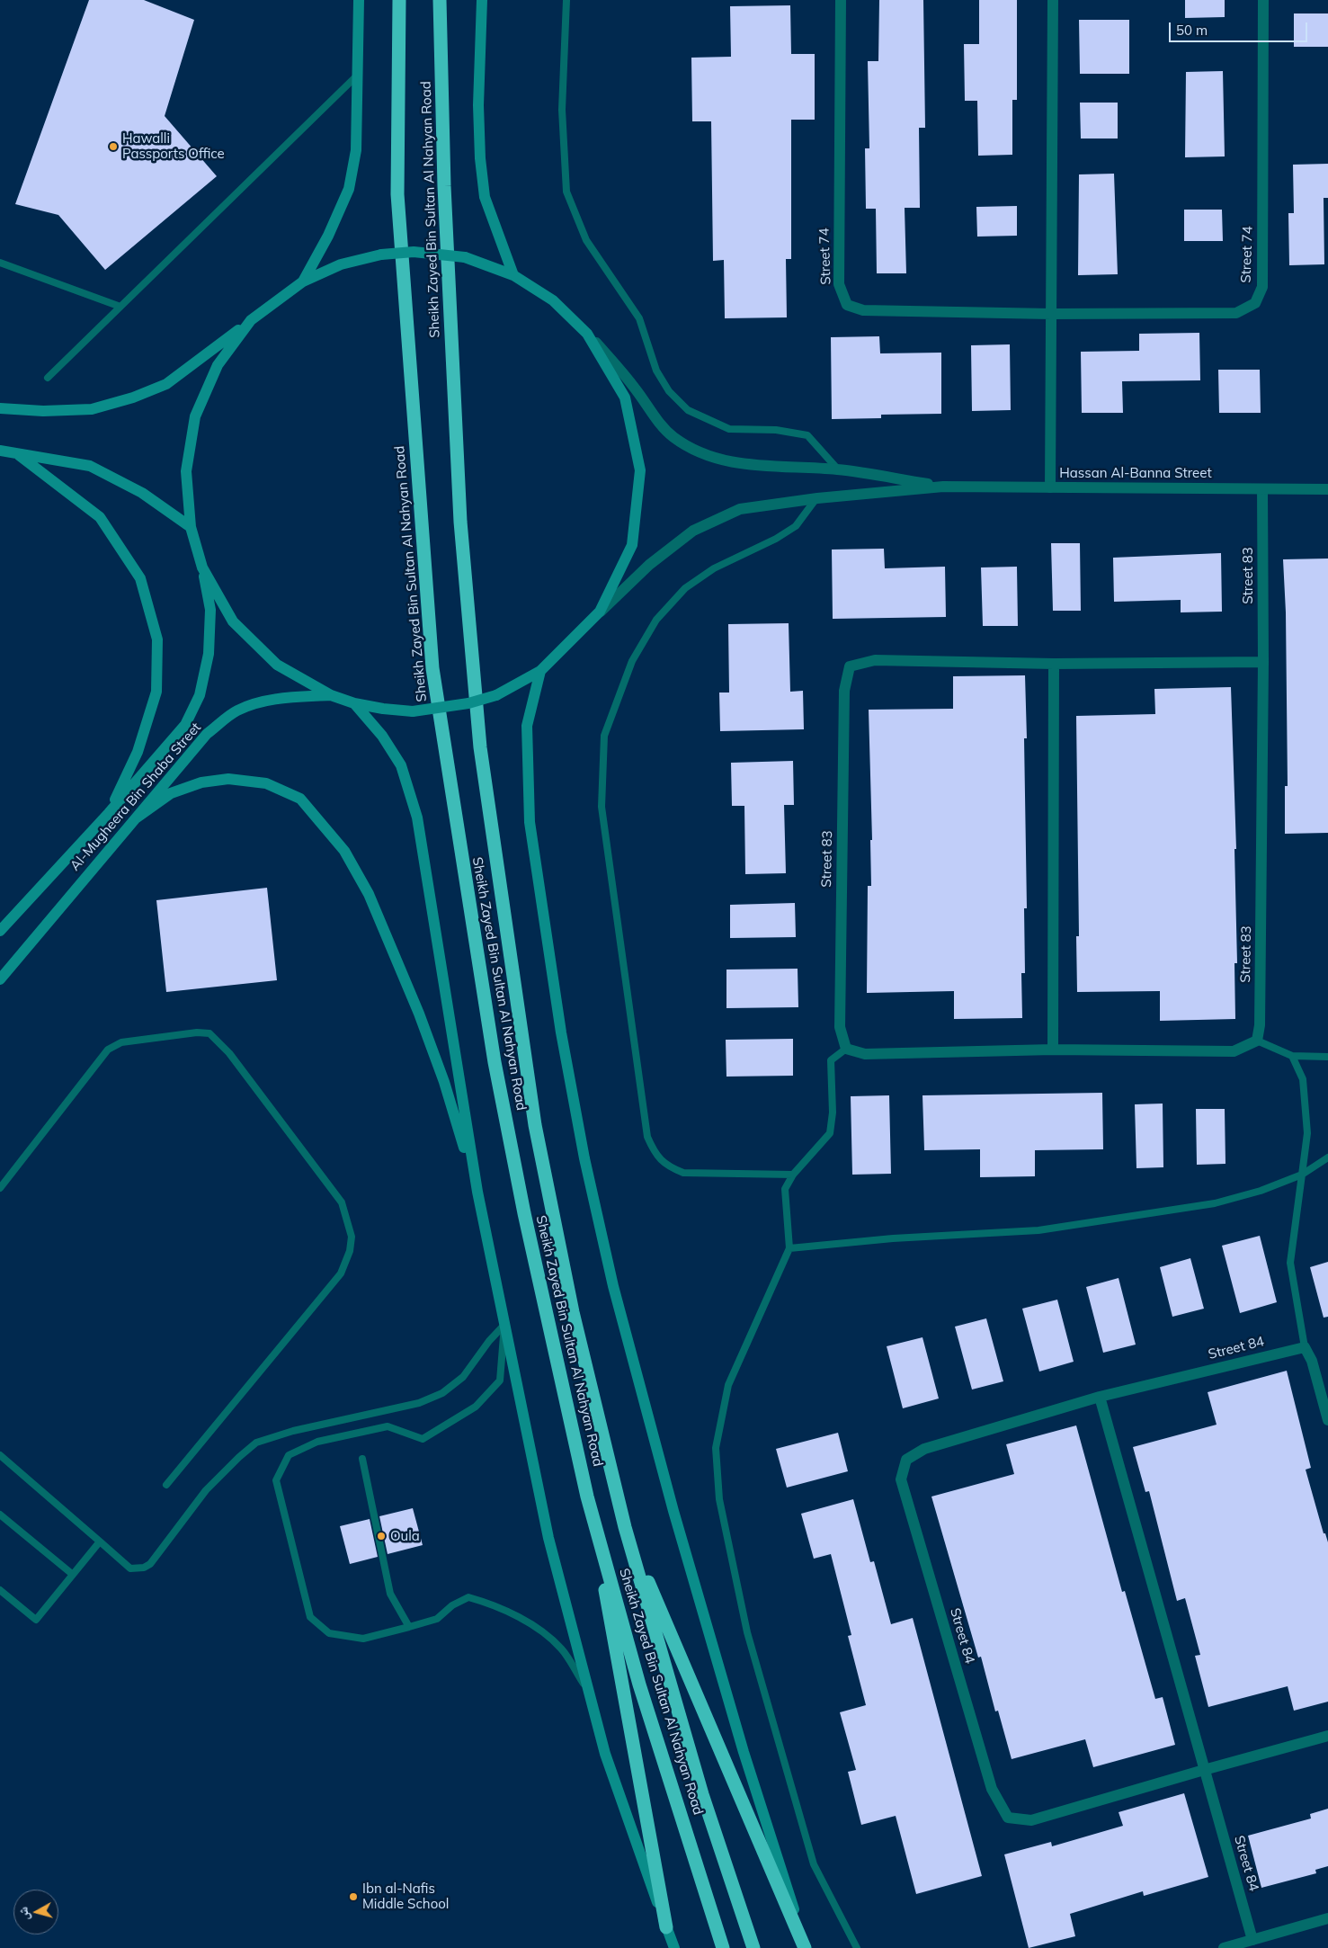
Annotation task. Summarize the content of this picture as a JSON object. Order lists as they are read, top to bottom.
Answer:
{
  "streets": {
    "highway": ["Sheikh Zayed Bin Sultan Al Nahyan Road"],
    "main road": ["Al-Mugheera Bin Shaba Street"],
    "street": [
      "Street 74",
      "Hassan Al-Banna Street",
      "Street 83",
      "Street 84"
    ]
  },
  "crossings": [
    ["Hassan Al-Banna Street", "Street 83"]
  ],
  "places": ["Hawalli Passports Office", "Oula", "Ibn al-Nafis Middle School"],
  "scale_bar": "50 m",
  "north": "left"
}
